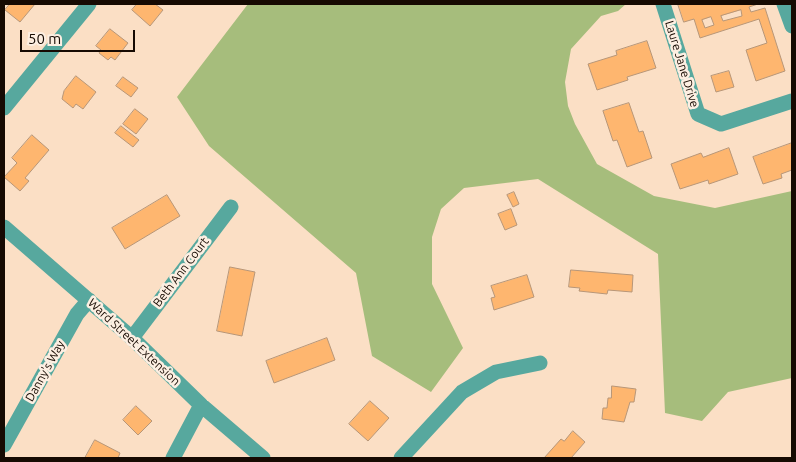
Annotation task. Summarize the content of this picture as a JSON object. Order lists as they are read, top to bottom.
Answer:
{
  "streets": {
    "street": [
      "Laure Jane Drive",
      "Beth Ann Court",
      "Ward Street Extension",
      "Danny's Way"
    ]
  },
  "crossings": [
    ["Beth Ann Court", "Ward Street Extension"],
    ["Ward Street Extension", "Danny's Way"]
  ],
  "scale_bar": "50 m"
}
